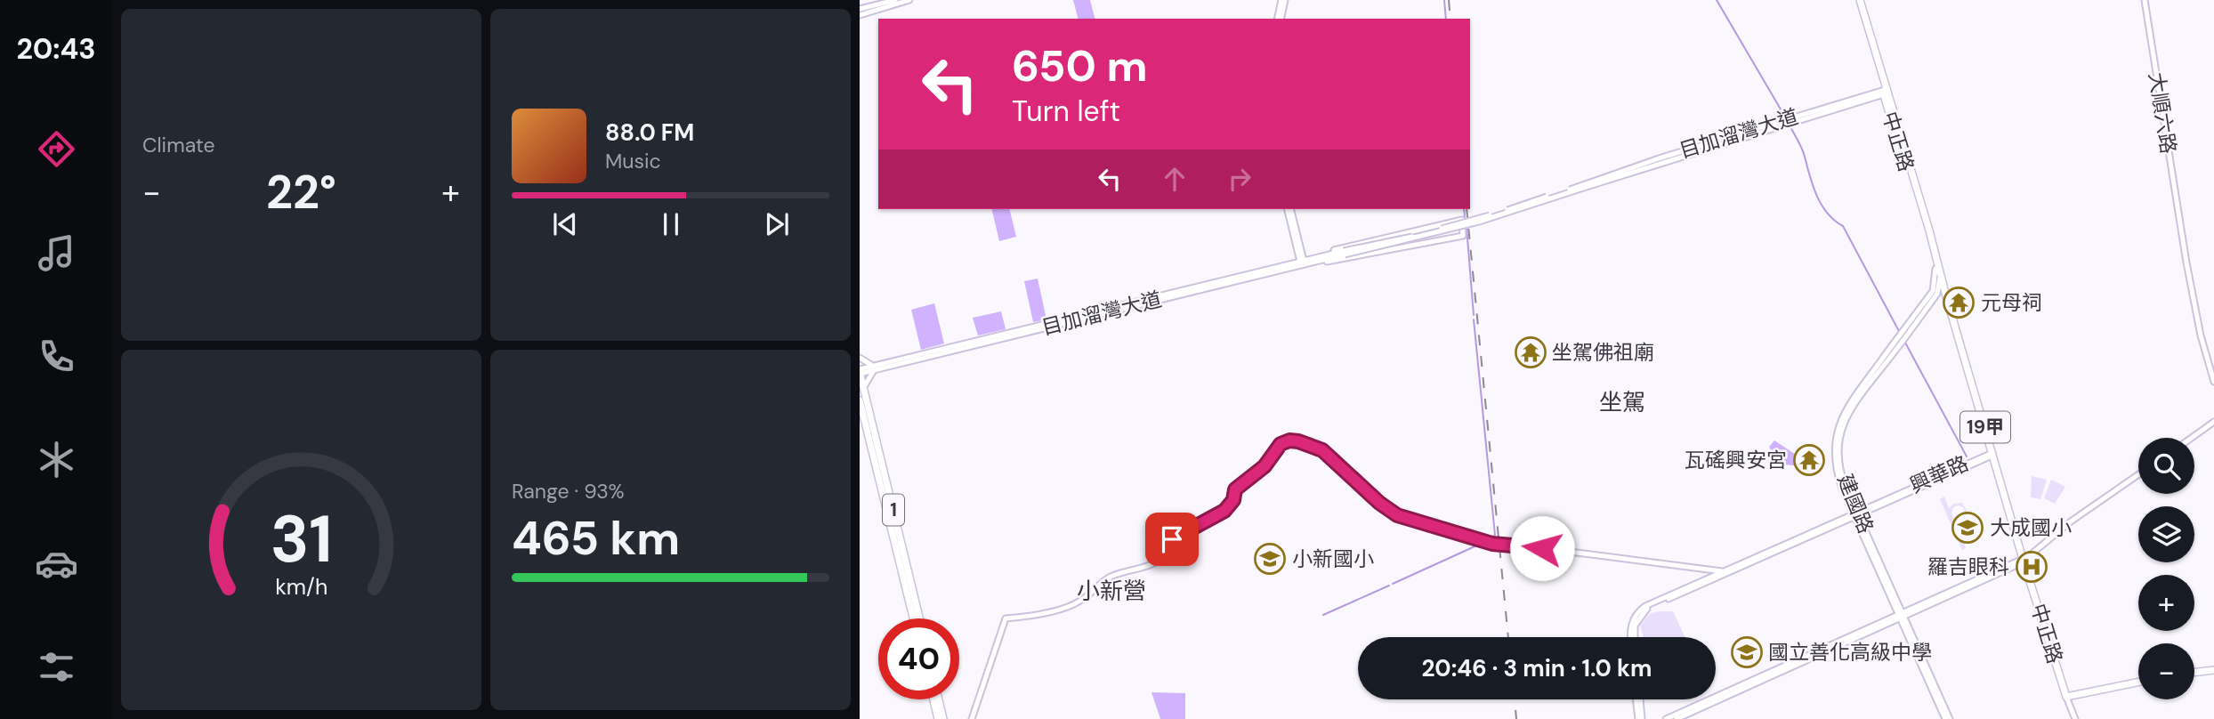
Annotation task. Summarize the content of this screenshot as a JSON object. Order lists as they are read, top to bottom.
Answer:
{
  "streets": {
    "main road": ["中正路", "19甲", "1"],
    "street": [
      "大順六路",
      "目加溜灣大道",
      "興華路",
      "建國路"
    ]
  },
  "crossings": [
    ["目加溜灣大道", "中正路"],
    ["目加溜灣大道", "19甲"],
    ["目加溜灣大道", "1"],
    ["中正路", "19甲"],
    ["中正路", "興華路"],
    ["中正路", "建國路"],
    ["興華路", "建國路"]
  ],
  "districts": ["坐駕", "小新營"],
  "places": {
    "temple": ["元母祠", "坐駕佛祖廟", "瓦磘興安宮"],
    "school or university": ["大成國小", "小新國小", "國立善化高級中學"],
    "hospital": ["羅吉眼科"]
  },
  "page": {
    "tabs": "20:43",
    "tile": [
      "Climate",
      ["Range · 93%", "465 km"]
    ],
    "turn": ["650 m", "Turn left"],
    "song": ["88.0 FM", "Music"],
    "heat": ["−", "22°", "+"],
    "map_buttons": ["+", "−"],
    "limit": "40",
    "trip": "20:46 · 3 min · 1.0 km",
    "gauge": ["31", "km/h"]
  }
}
